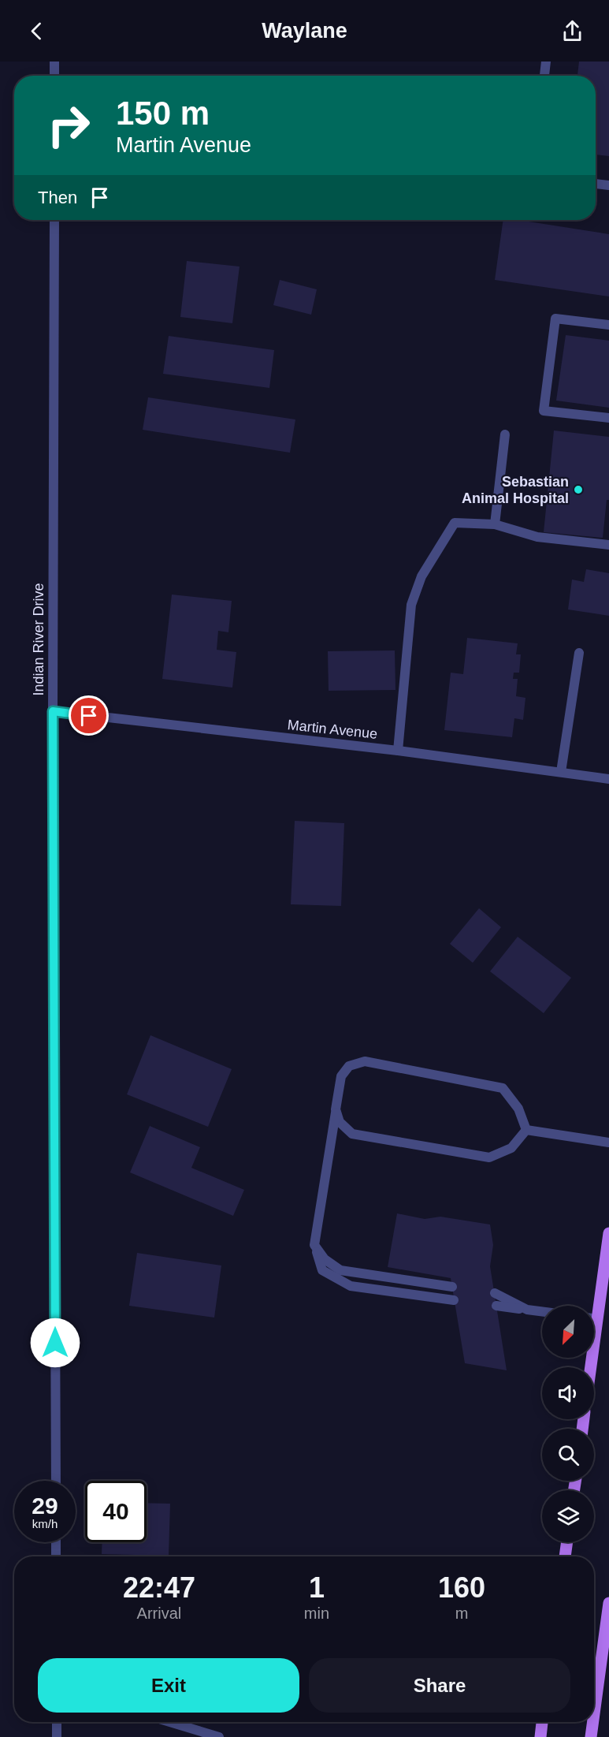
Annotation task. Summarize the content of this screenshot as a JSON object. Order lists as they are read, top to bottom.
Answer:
{
  "streets": {
    "street": ["Indian River Drive", "Martin Avenue"]
  },
  "crossings": [
    ["Indian River Drive", "Martin Avenue"]
  ],
  "places": ["Sebastian Animal Hospital"],
  "north": "bottom left",
  "page": {
    "header": "Waylane",
    "turn": ["150 m", "Martin Avenue"],
    "then": "Then",
    "speed": "29 km/h",
    "limit": "40",
    "eta": [
      "22:47",
      "Arrival",
      "1",
      "min",
      "160",
      "m"
    ],
    "buttons": ["Exit", "Share"]
  }
}
